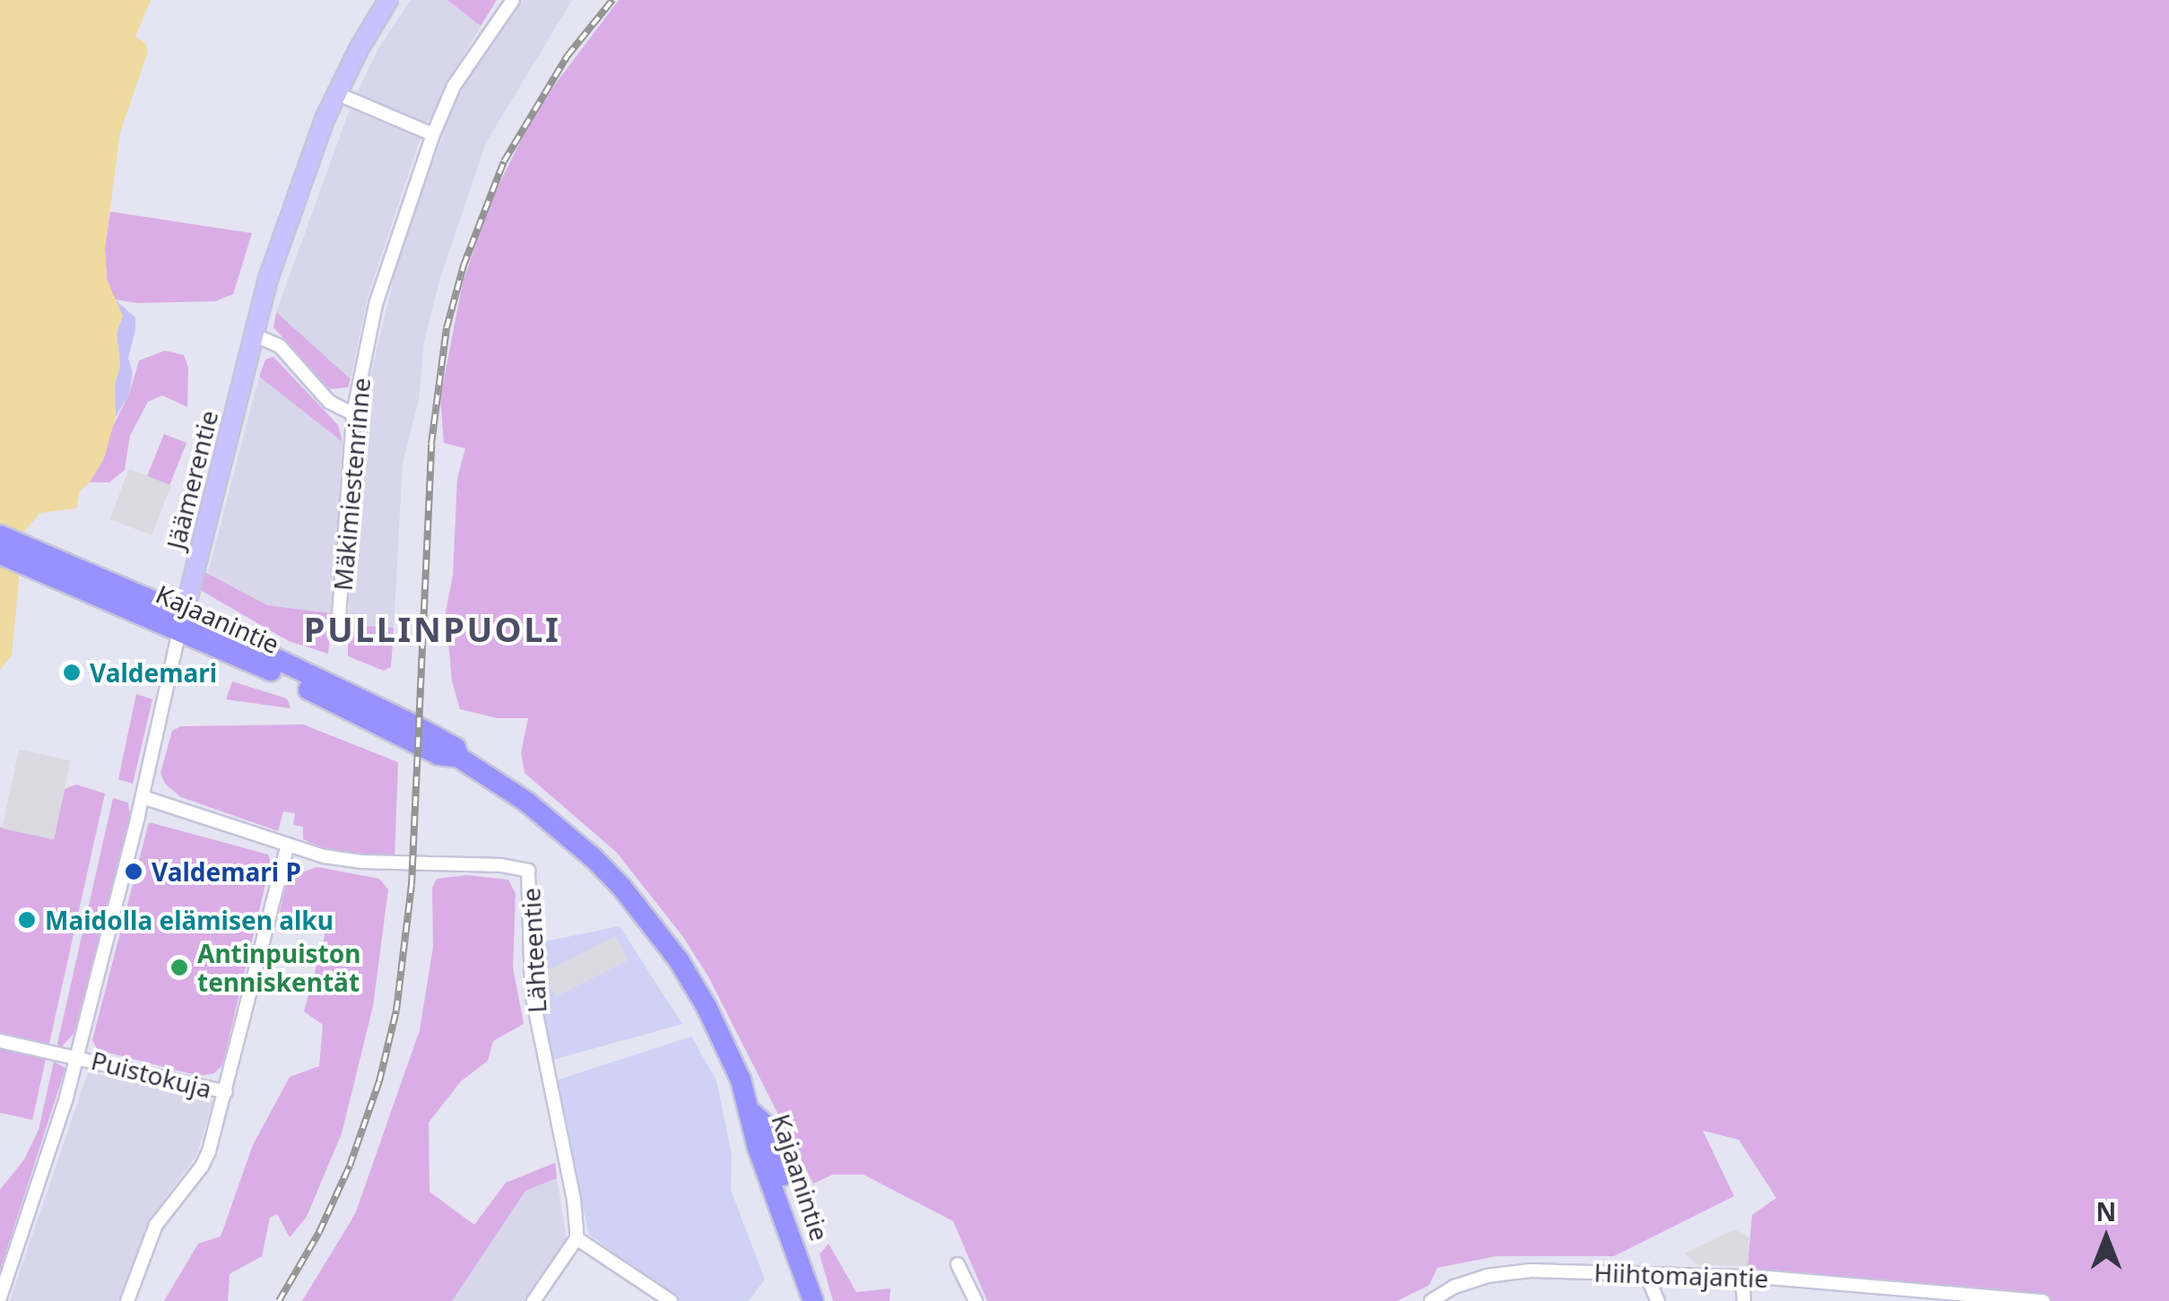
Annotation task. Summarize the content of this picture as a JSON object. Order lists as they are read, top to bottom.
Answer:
{
  "streets": {
    "main road": ["Jäämerentie", "Kajaanintie"],
    "street": [
      "Mäkimiestenrinne",
      "Lähteentie",
      "Puistokuja",
      "Hiihtomajantie"
    ]
  },
  "crossings": [
    ["Jäämerentie", "Lähteentie"],
    ["Jäämerentie", "Puistokuja"]
  ],
  "districts": ["PULLINPUOLI"],
  "places": [
    "Valdemari",
    "Valdemari P",
    "Maidolla elämisen alku",
    "Antinpuiston tenniskentät"
  ],
  "north": "top"
}
